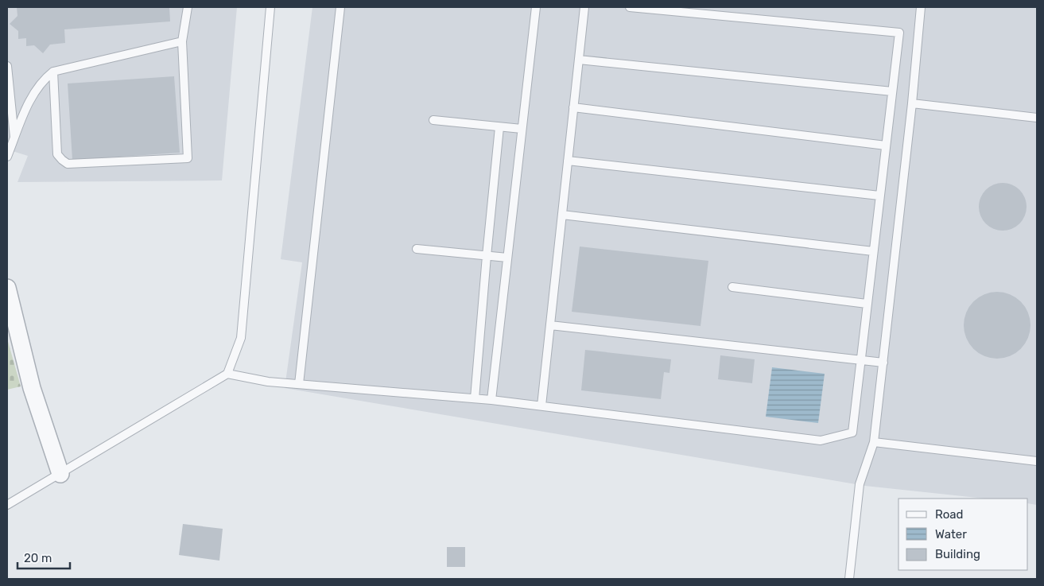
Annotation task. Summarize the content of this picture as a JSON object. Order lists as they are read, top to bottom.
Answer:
{
  "legend": ["Road", "Water", "Building"],
  "scale_bar": "20 m"
}
